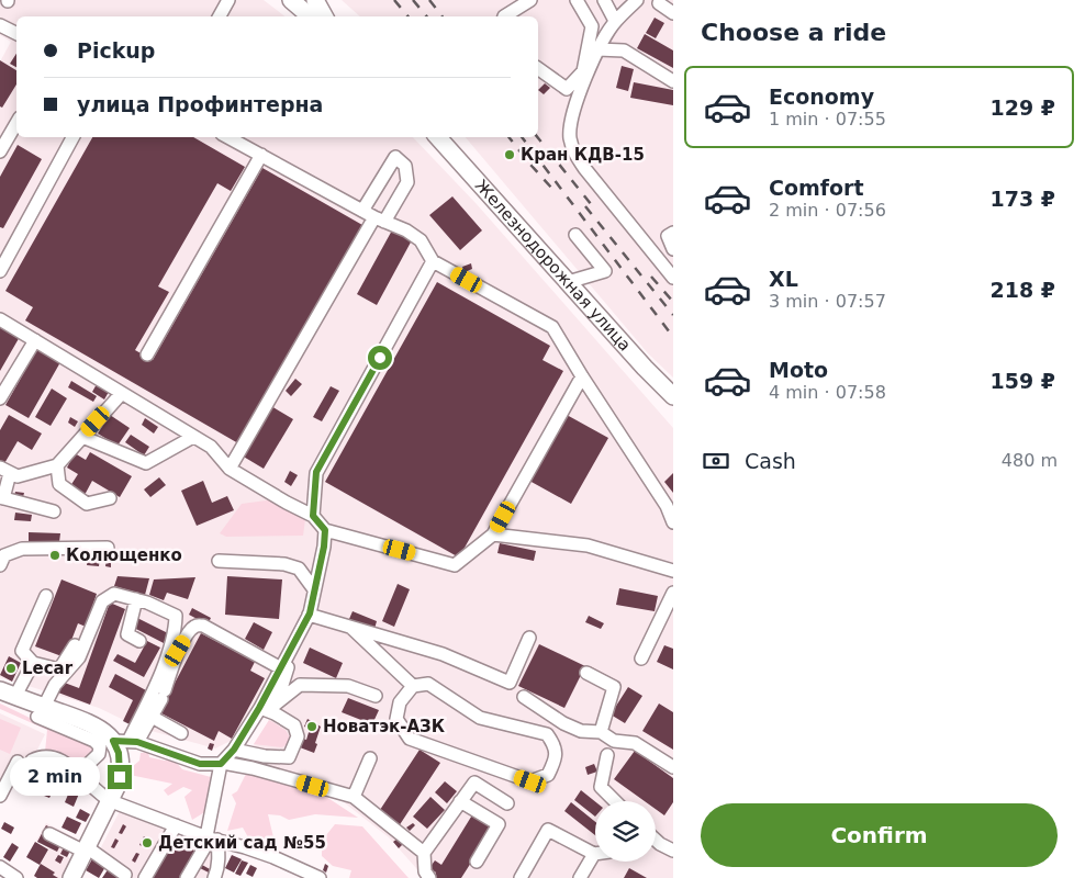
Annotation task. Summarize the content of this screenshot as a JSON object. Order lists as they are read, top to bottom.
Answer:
{
  "streets": {
    "main road": ["Железнодорожная улица"]
  },
  "places": [
    "Кран КДВ-15",
    "Колющенко",
    "Lecar",
    "Новатэк-АЗК",
    "Детский сад №55"
  ],
  "page": {
    "heading": "Choose a ride",
    "banner": ["Pickup", "улица Профинтерна"],
    "list": [
      {
        "name": "Economy",
        "note": "1 min · 07:55",
        "value": "129 ₽"
      },
      {
        "name": "Comfort",
        "note": "2 min · 07:56",
        "value": "173 ₽"
      },
      {
        "name": "XL",
        "note": "3 min · 07:57",
        "value": "218 ₽"
      },
      {
        "name": "Moto",
        "note": "4 min · 07:58",
        "value": "159 ₽"
      }
    ],
    "pay": ["Cash", "480 m"],
    "bubble": "2 min",
    "buttons": "Confirm"
  }
}
